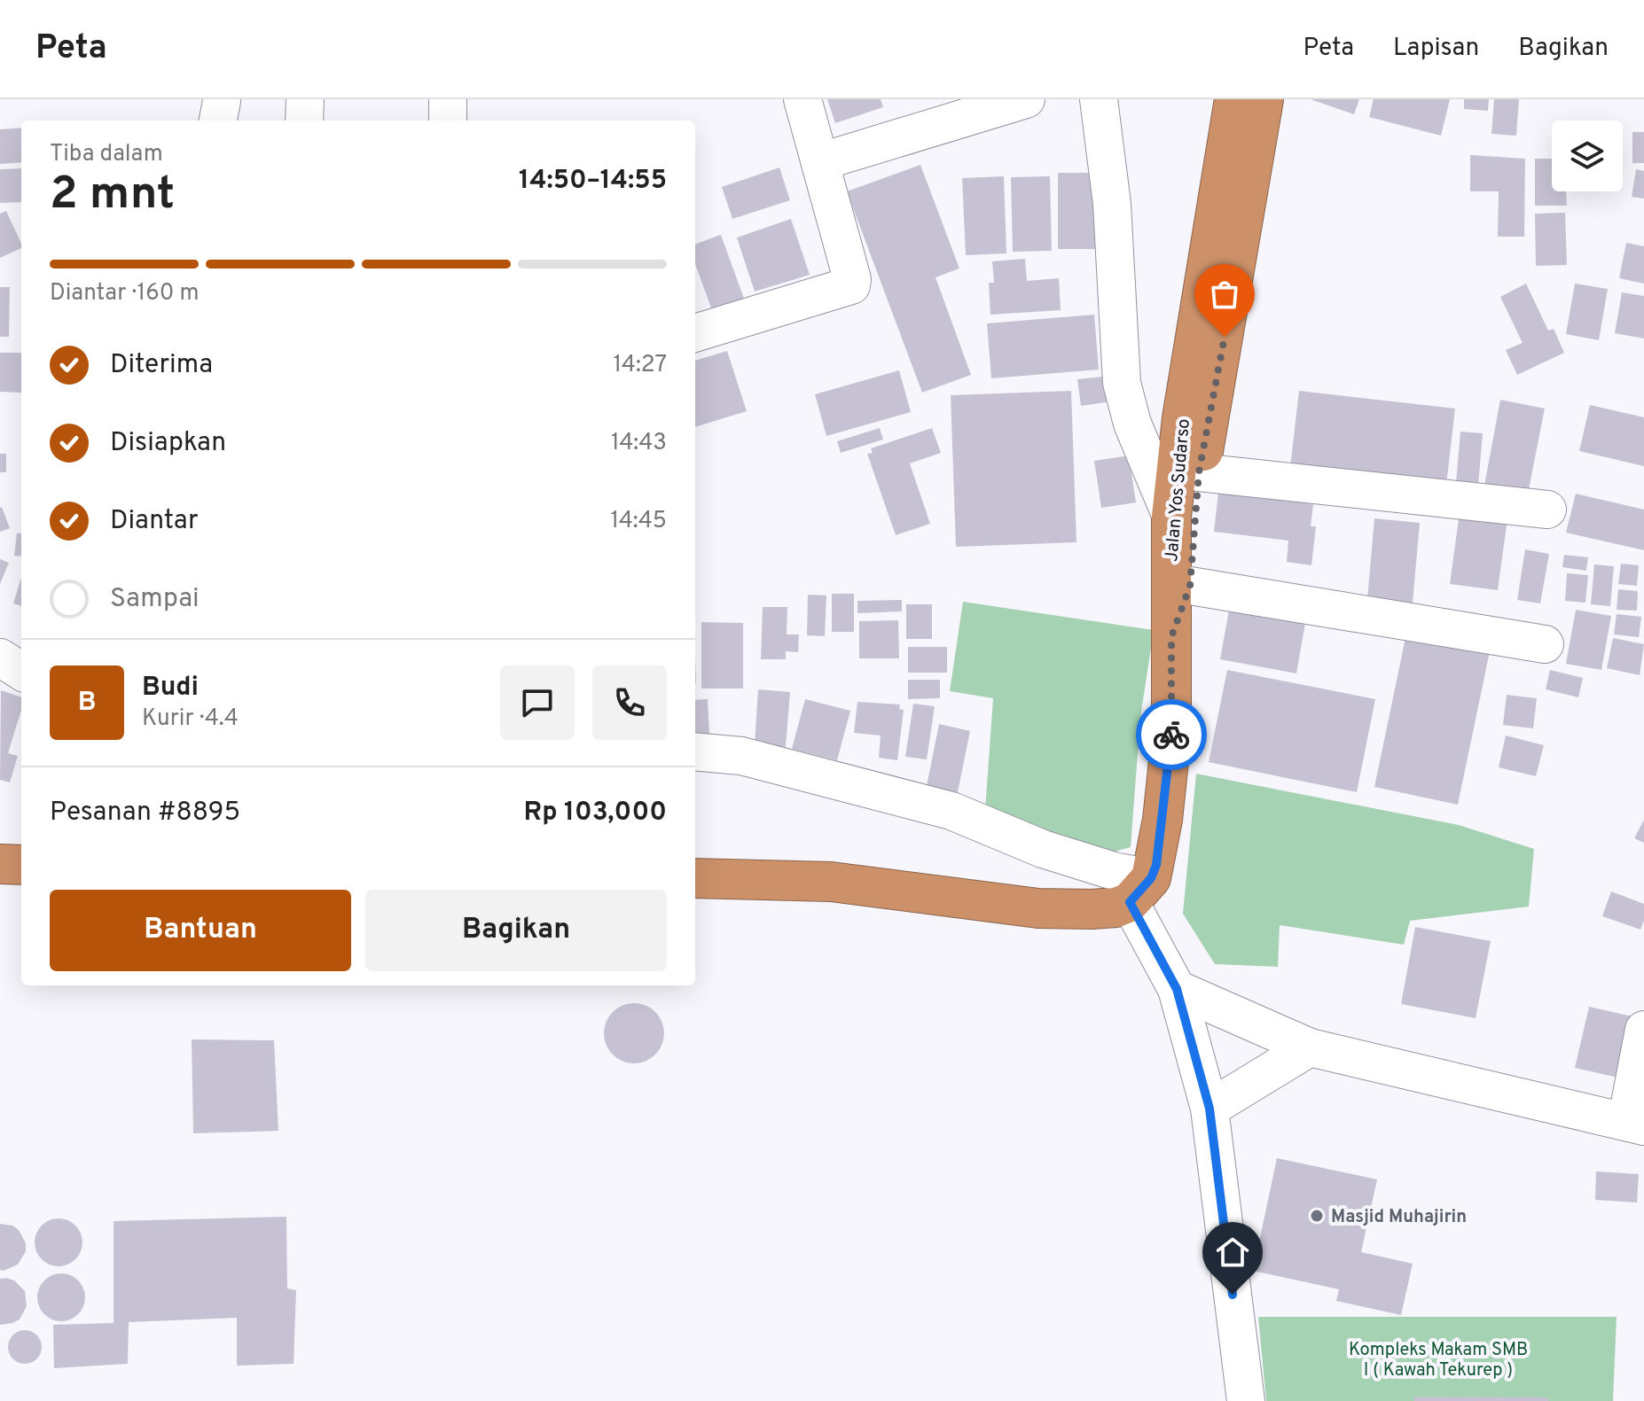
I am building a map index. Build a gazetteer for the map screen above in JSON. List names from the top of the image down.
{
  "streets": {
    "highway": ["Jalan Yos Sudarso"]
  },
  "parks": ["Kompleks Makam SMB I ( Kawah Tekurep )"],
  "places": ["Masjid Muhajirin"],
  "page": {
    "header": "Peta",
    "nav": ["Peta", "Lapisan", "Bagikan"],
    "heading": ["2 mnt", "Tiba dalam", "14:50–14:55"],
    "panel": [
      "Budi",
      "Kurir · 4.4",
      "Pesanan #8895",
      "Rp 103,000"
    ],
    "bar": "Diantar · 160 m",
    "list": [
      ["Diterima", "14:27"],
      ["Disiapkan", "14:43"],
      ["Diantar", "14:45"],
      "Sampai"
    ],
    "round": "B",
    "buttons": ["Bantuan", "Bagikan"]
  }
}
